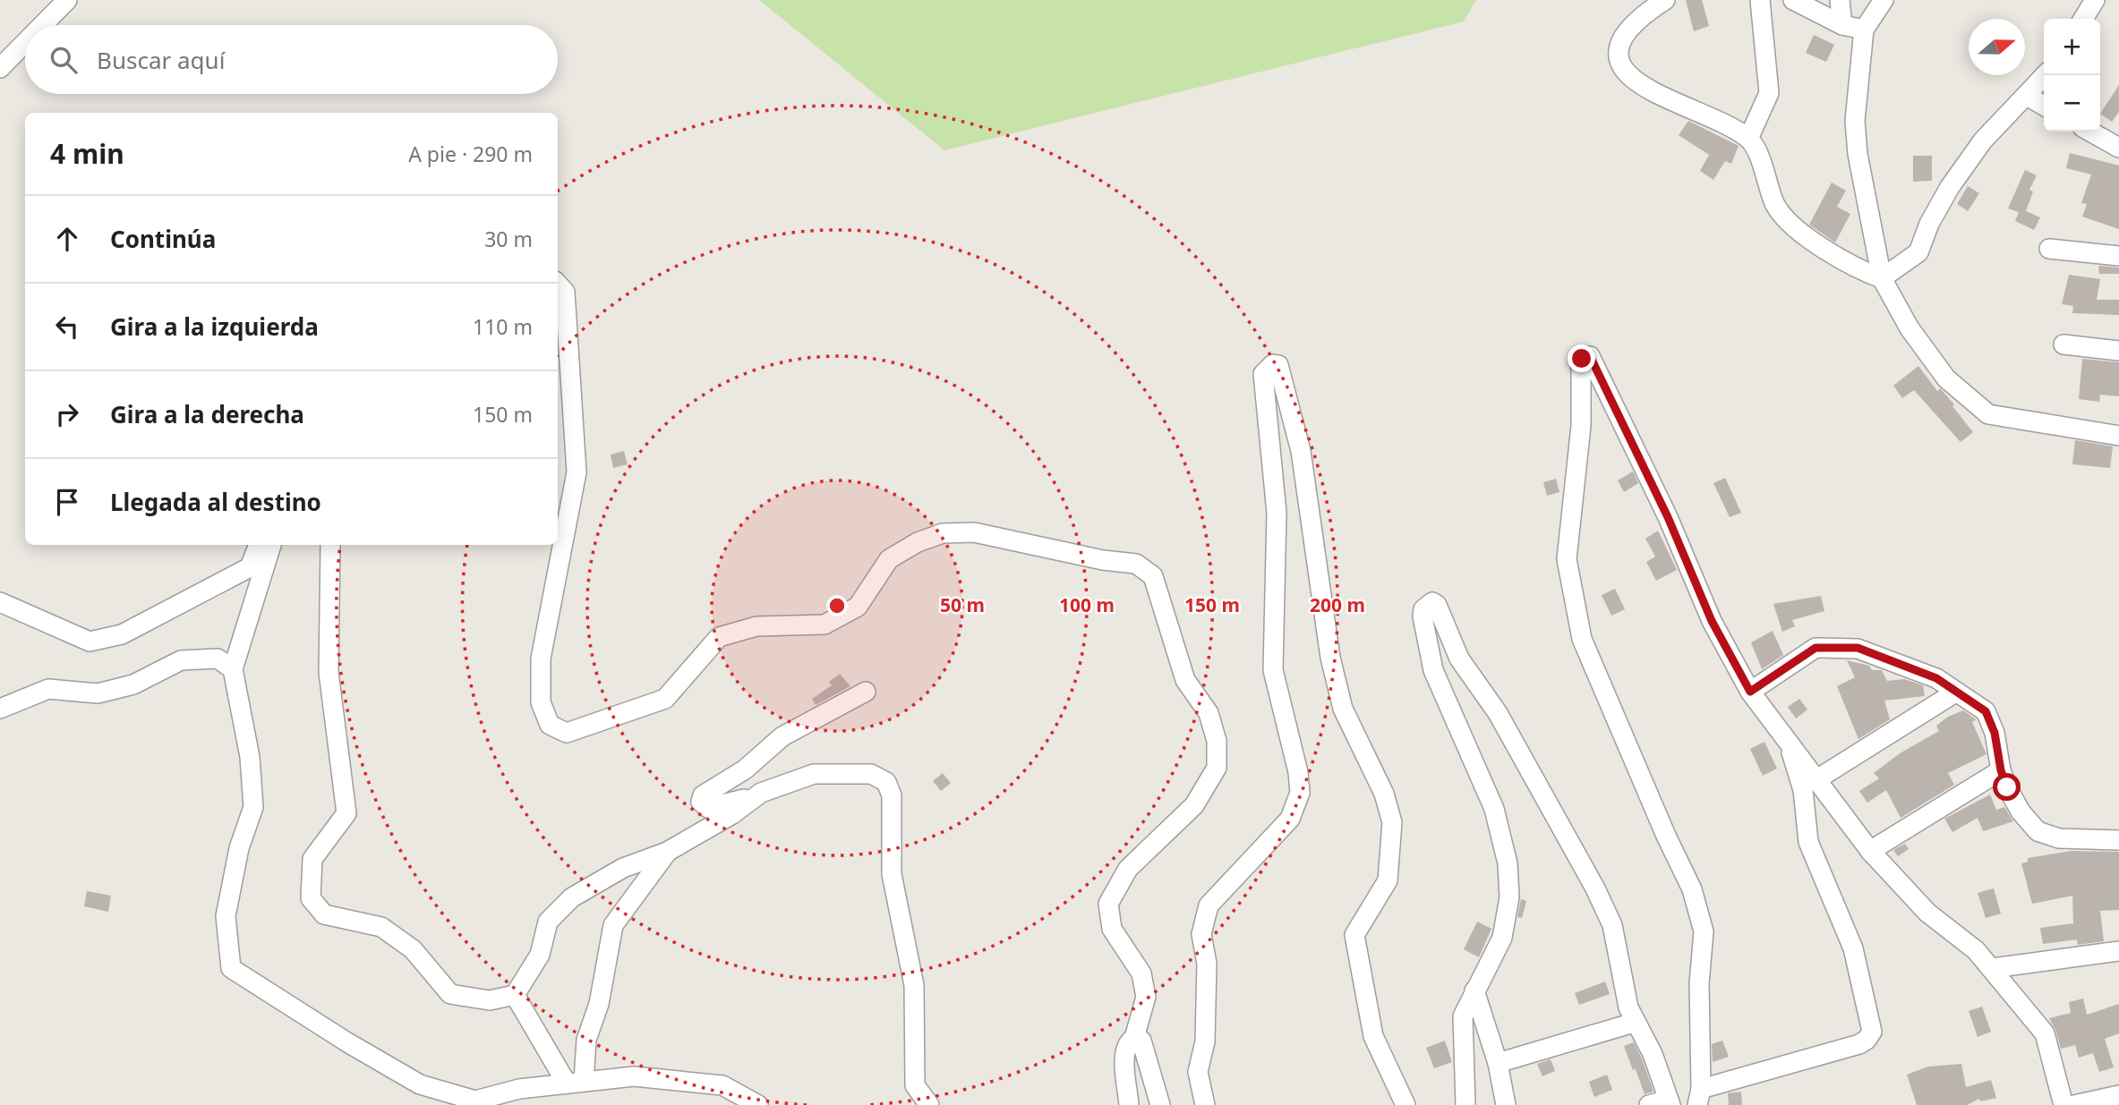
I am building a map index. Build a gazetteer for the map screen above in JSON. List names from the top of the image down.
{
  "north": "right",
  "page": {
    "map_buttons": ["+", "−"],
    "search": "Buscar aquí",
    "heading": ["4 min", "A pie · 290 m"],
    "list": [
      ["Continúa", "30 m"],
      ["Gira a la izquierda", "110 m"],
      ["Gira a la derecha", "150 m"],
      "Llegada al destino"
    ]
  },
  "rings": [
    "50 m",
    "100 m",
    "150 m",
    "200 m"
  ]
}
